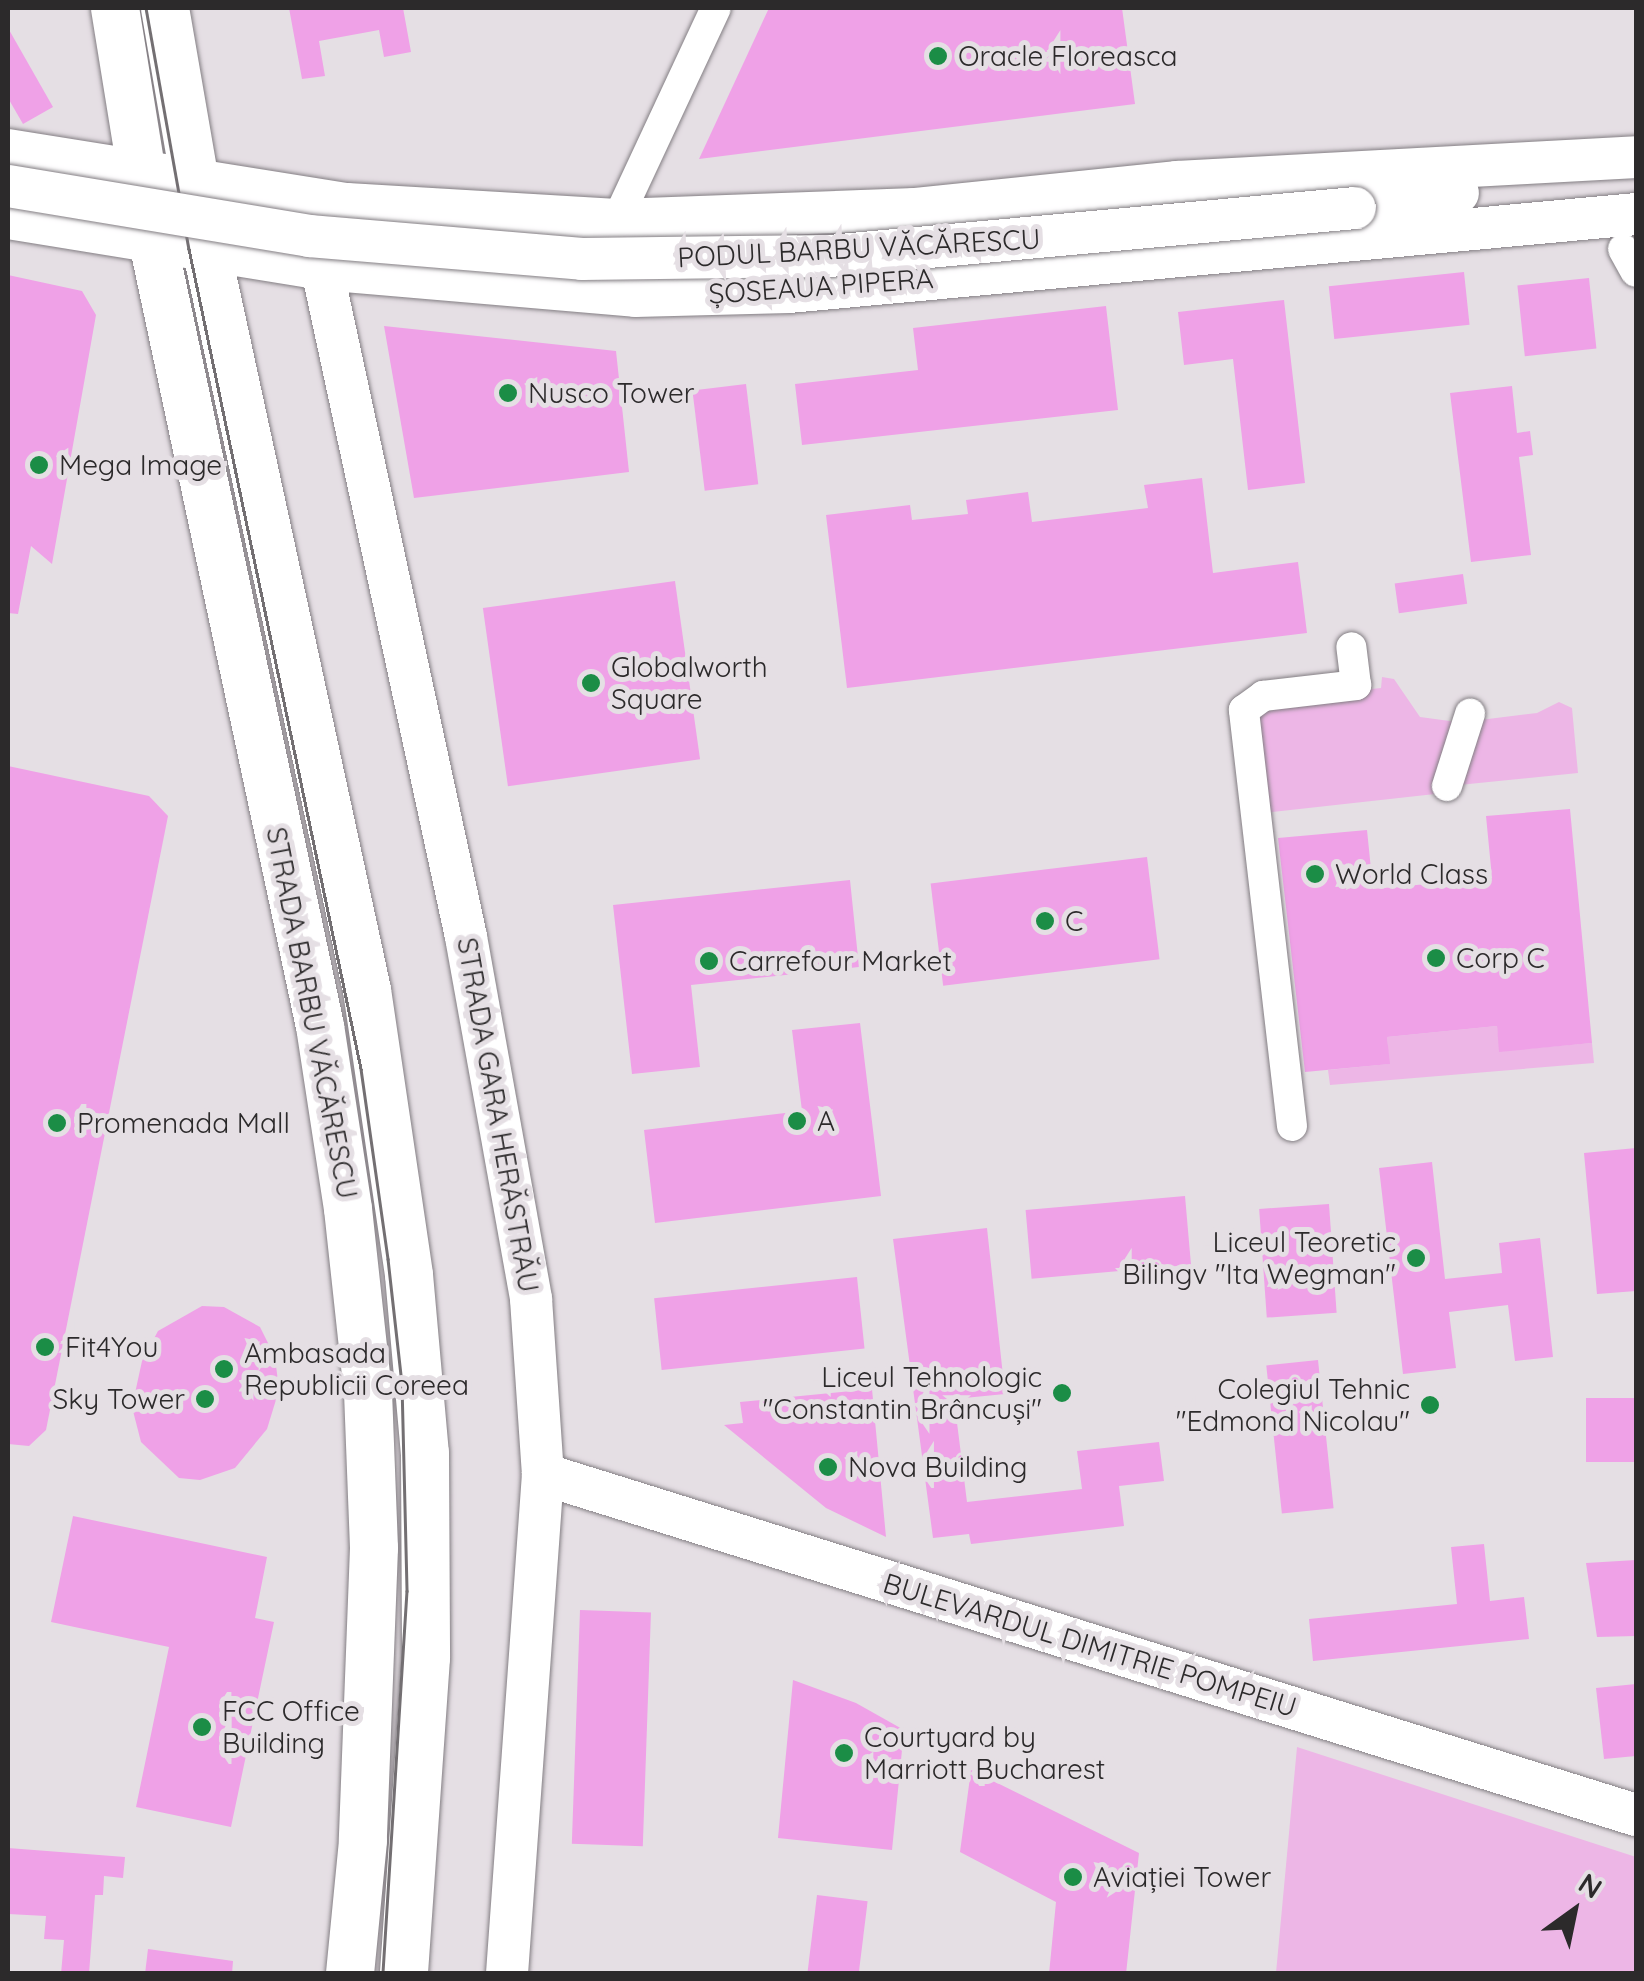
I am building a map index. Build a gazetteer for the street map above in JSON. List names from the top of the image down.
{
  "streets": {
    "main road": [
      "PODUL BARBU VĂCĂRESCU",
      "ȘOSEAUA PIPERA",
      "STRADA BARBU VĂCĂRESCU",
      "STRADA GARA HERĂSTRĂU",
      "BULEVARDUL DIMITRIE POMPEIU"
    ]
  },
  "crossings": [
    ["ȘOSEAUA PIPERA", "STRADA BARBU VĂCĂRESCU"],
    ["ȘOSEAUA PIPERA", "STRADA GARA HERĂSTRĂU"],
    ["STRADA GARA HERĂSTRĂU", "BULEVARDUL DIMITRIE POMPEIU"]
  ],
  "places": [
    "Oracle Floreasca",
    "Nusco Tower",
    "Mega Image",
    "Globalworth Square",
    "World Class",
    "C",
    "Corp C",
    "Carrefour Market",
    "A",
    "Promenada Mall",
    "Liceul Teoretic Bilingv \"Ita Wegman\"",
    "Fit4You",
    "Ambasada Republicii Coreea",
    "Liceul Tehnologic \"Constantin Brâncuși\"",
    "Sky Tower",
    "Colegiul Tehnic \"Edmond Nicolau\"",
    "Nova Building",
    "FCC Office Building",
    "Courtyard by Marriott Bucharest",
    "Aviației Tower"
  ],
  "north": "top right"
}
